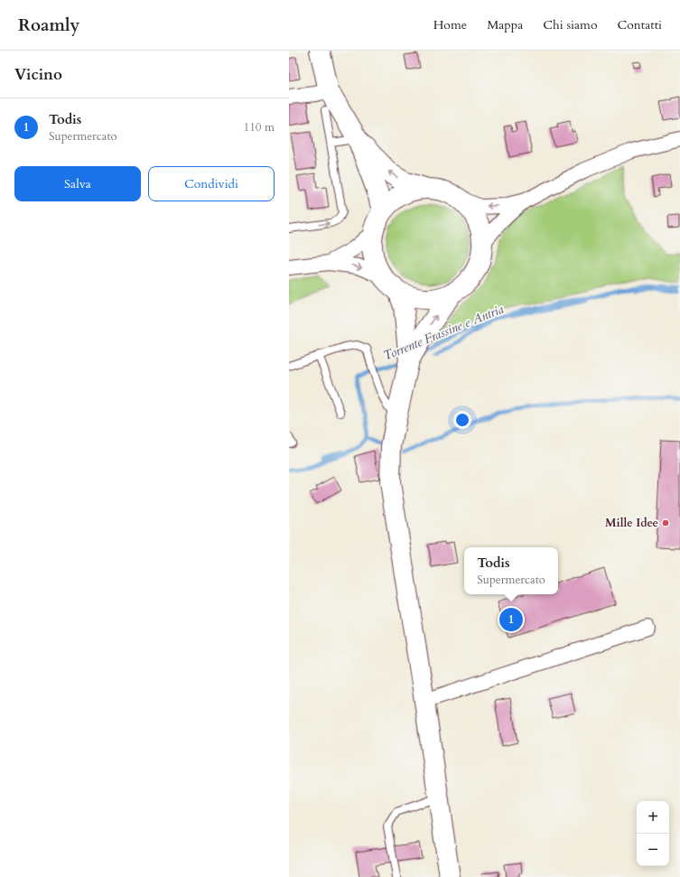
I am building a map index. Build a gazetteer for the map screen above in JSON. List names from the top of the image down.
{
  "water": ["Torrente Frassine e Antria"],
  "places": ["Mille Idee"],
  "page": {
    "header": "Roamly",
    "nav": [
      "Home",
      "Mappa",
      "Chi siamo",
      "Contatti"
    ],
    "heading": "Vicino",
    "list": [
      {
        "mark": "1",
        "name": "Todis",
        "note": "Supermercato",
        "value": "110 m"
      }
    ],
    "buttons": ["Salva", "Condividi"],
    "popup": ["Todis", "Supermercato"],
    "pins": "1",
    "map_buttons": ["+", "−"]
  }
}
